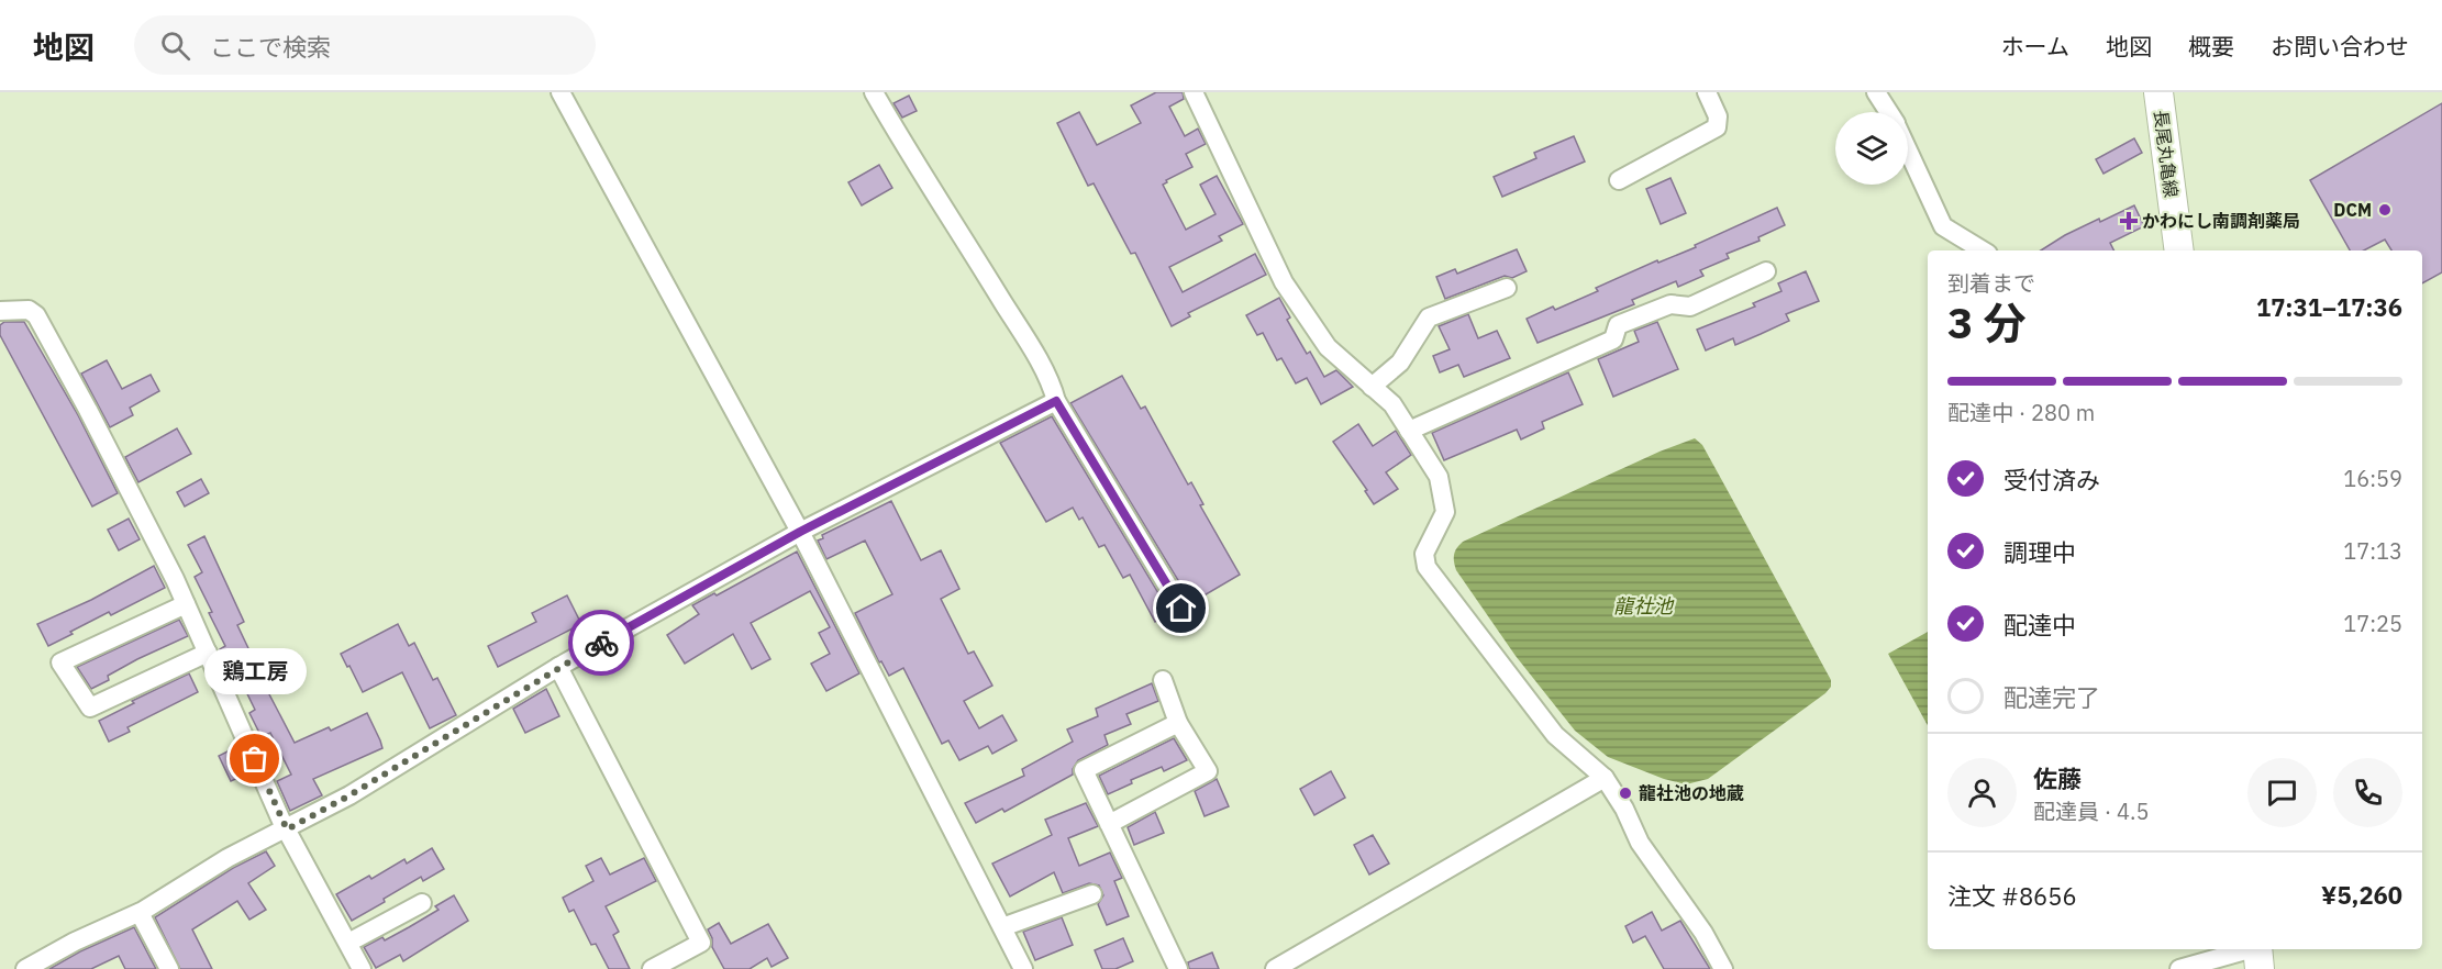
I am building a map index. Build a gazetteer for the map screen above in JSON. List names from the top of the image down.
{
  "streets": {
    "main road": ["長尾丸亀線"]
  },
  "water": ["龍社池"],
  "places": {
    "other": ["DCM", "鶏工房", "龍社池の地蔵"],
    "health": ["かわにし南調剤薬局"]
  },
  "page": {
    "header": "地図",
    "search": "ここで検索",
    "nav": [
      "ホーム",
      "地図",
      "概要",
      "お問い合わせ"
    ],
    "heading": ["3 分", "到着まで", "17:31–17:36"],
    "panel": [
      "佐藤",
      "配達員 · 4.5",
      "注文 #8656",
      "¥5,260"
    ],
    "bar": "配達中 · 280 m",
    "list": [
      ["受付済み", "16:59"],
      ["調理中", "17:13"],
      ["配達中", "17:25"],
      "配達完了"
    ],
    "bubble": "鶏工房"
  }
}
